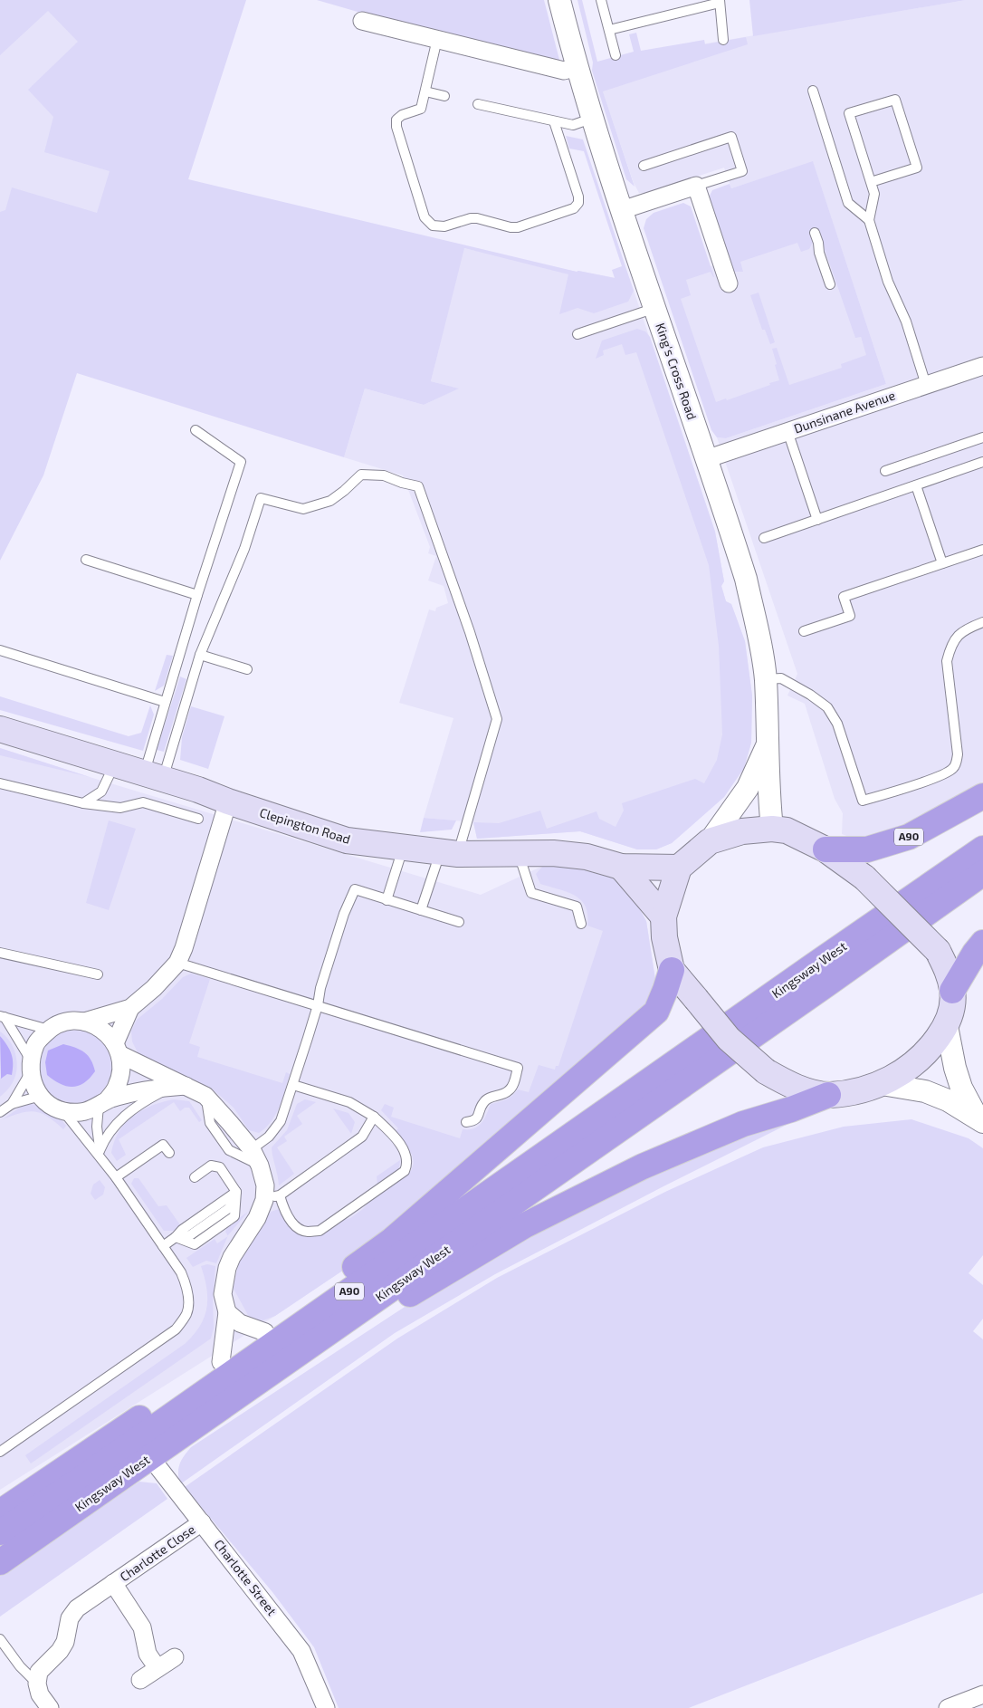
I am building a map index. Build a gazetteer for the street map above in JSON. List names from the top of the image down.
{
  "streets": {
    "highway": ["A90", "Kingsway West"],
    "main road": ["Clepington Road"],
    "street": [
      "King's Cross Road",
      "Dunsinane Avenue",
      "Charlotte Close",
      "Charlotte Street"
    ]
  },
  "crossings": [
    ["King's Cross Road", "Dunsinane Avenue"],
    ["A90", "Kingsway West"],
    ["A90", "Charlotte Street"],
    ["Kingsway West", "Charlotte Street"],
    ["Charlotte Close", "Charlotte Street"]
  ]
}
